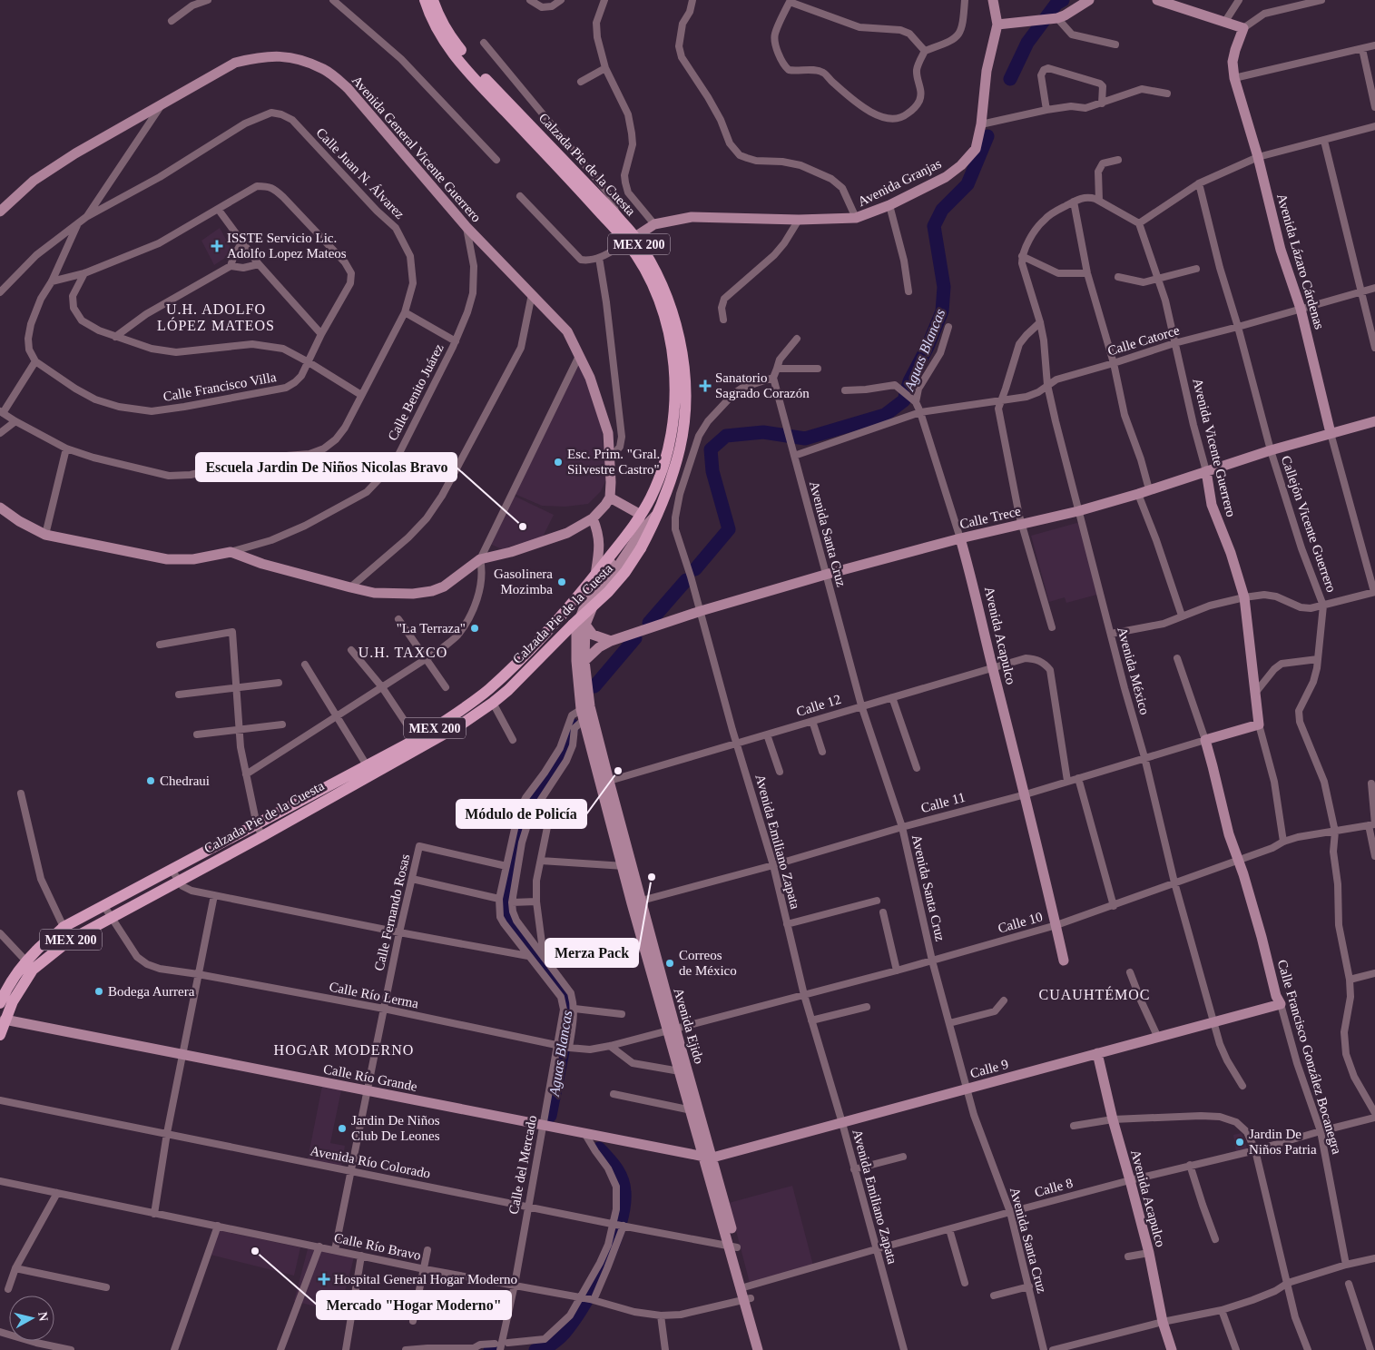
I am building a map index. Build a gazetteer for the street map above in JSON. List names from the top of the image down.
{
  "streets": {
    "main road": ["Calzada Pie de la Cuesta", "MEX 200"],
    "street": [
      "Avenida General Vicente Guerrero",
      "Calle Juan N. Álvarez",
      "Avenida Granjas",
      "Avenida Lázaro Cárdenas",
      "Calle Catorce",
      "Calle Francisco Villa",
      "Calle Benito Juárez",
      "Avenida Vicente Guerrero",
      "Calle Trece",
      "Callejón Vicente Guerrero",
      "Avenida Santa Cruz",
      "Avenida Acapulco",
      "Avenida México",
      "Calle 12",
      "Calle 11",
      "Avenida Emiliano Zapata",
      "Calle Fernando Rosas",
      "Calle 10",
      "Calle Río Lerma",
      "Avenida Ejido",
      "Calle Francisco González Bocanegra",
      "Calle 9",
      "Calle Río Grande",
      "Avenida Río Colorado",
      "Calle del Mercado",
      "Calle 8",
      "Calle Río Bravo"
    ]
  },
  "crossings": [
    ["Avenida General Vicente Guerrero", "Calle Benito Juárez"],
    ["Calzada Pie de la Cuesta", "Avenida Granjas"],
    ["Calzada Pie de la Cuesta", "Calle Río Lerma"],
    ["Calzada Pie de la Cuesta", "Avenida Ejido"],
    ["Calzada Pie de la Cuesta", "Calle Río Grande"],
    ["Avenida Lázaro Cárdenas", "Calle Catorce"],
    ["Avenida Lázaro Cárdenas", "Calle Trece"],
    ["Calle Catorce", "Avenida Vicente Guerrero"],
    ["Calle Catorce", "Callejón Vicente Guerrero"],
    ["Calle Catorce", "Avenida Santa Cruz"],
    ["Calle Catorce", "Avenida Acapulco"],
    ["Calle Catorce", "Avenida México"],
    ["Avenida Vicente Guerrero", "Calle Trece"],
    ["Avenida Vicente Guerrero", "Calle 11"],
    ["Avenida Vicente Guerrero", "Calle 10"],
    ["Calle Trece", "Callejón Vicente Guerrero"],
    ["Calle Trece", "Avenida Santa Cruz"],
    ["Calle Trece", "Avenida Acapulco"],
    ["Calle Trece", "Avenida México"],
    ["Calle Trece", "Avenida Emiliano Zapata"],
    ["Calle Trece", "Avenida Ejido"],
    ["Callejón Vicente Guerrero", "Calle 10"],
    ["Avenida Santa Cruz", "Calle 12"],
    ["Avenida Santa Cruz", "Calle 11"],
    ["Avenida Santa Cruz", "Avenida Emiliano Zapata"],
    ["Avenida Santa Cruz", "Calle 10"],
    ["Avenida Santa Cruz", "Calle 9"],
    ["Avenida Santa Cruz", "Calle 8"],
    ["Avenida Acapulco", "Calle 12"],
    ["Avenida Acapulco", "Calle 11"],
    ["Avenida Acapulco", "Calle 10"],
    ["Avenida Acapulco", "Calle 9"],
    ["Avenida Acapulco", "Calle 8"],
    ["Avenida México", "Calle 11"],
    ["Avenida México", "Calle 10"],
    ["Avenida México", "Calle 9"],
    ["Calle 12", "Calle 11"],
    ["Calle 12", "Avenida Emiliano Zapata"],
    ["Calle 12", "Avenida Ejido"],
    ["Calle 11", "Avenida Emiliano Zapata"],
    ["Calle 11", "Avenida Ejido"],
    ["Calle 11", "Calle Francisco González Bocanegra"],
    ["Avenida Emiliano Zapata", "Calle 10"],
    ["Avenida Emiliano Zapata", "Calle 9"],
    ["Avenida Emiliano Zapata", "Calle 8"],
    ["Calle Fernando Rosas", "Calle Río Lerma"],
    ["Calle Fernando Rosas", "Calle Río Grande"],
    ["Calle Fernando Rosas", "Avenida Río Colorado"],
    ["Calle Fernando Rosas", "Calle del Mercado"],
    ["Calle Fernando Rosas", "Calle Río Bravo"],
    ["Calle 10", "Calle Río Lerma"],
    ["Calle 10", "Avenida Ejido"],
    ["Calle 10", "Calle Francisco González Bocanegra"],
    ["Calle Río Lerma", "Avenida Ejido"],
    ["Calle Río Lerma", "Calle del Mercado"],
    ["Avenida Ejido", "Calle 9"],
    ["Avenida Ejido", "Calle Río Grande"],
    ["Avenida Ejido", "Avenida Río Colorado"],
    ["Avenida Ejido", "Calle del Mercado"],
    ["Avenida Ejido", "Calle 8"],
    ["Avenida Ejido", "Calle Río Bravo"],
    ["Calle Francisco González Bocanegra", "Calle 9"],
    ["Calle Francisco González Bocanegra", "Calle 8"],
    ["Calle 9", "Calle Río Grande"],
    ["Calle Río Grande", "Calle del Mercado"],
    ["Avenida Río Colorado", "Calle del Mercado"],
    ["Calle del Mercado", "Calle Río Bravo"]
  ],
  "districts": [
    "U.H. ADOLFO LÓPEZ MATEOS",
    "U.H. TAXCO",
    "CUAUHTÉMOC",
    "HOGAR MODERNO"
  ],
  "water": ["Aguas Blancas"],
  "places": {
    "health": ["ISSTE Servicio Lic. Adolfo Lopez Mateos", "Sanatorio Sagrado Corazón", "Hospital General Hogar Moderno"],
    "other": [
      "Esc. Prim. \"Gral. Silvestre Castro\"",
      "Escuela Jardin De Niños Nicolas Bravo",
      "Gasolinera Mozimba",
      "\"La Terraza\"",
      "Módulo de Policía",
      "Chedraui",
      "Merza Pack",
      "Correos de México",
      "Bodega Aurrera",
      "Jardin De Niños Club De Leones",
      "Jardin De Niños Patria",
      "Mercado \"Hogar Moderno\""
    ]
  },
  "north": "right"
}
